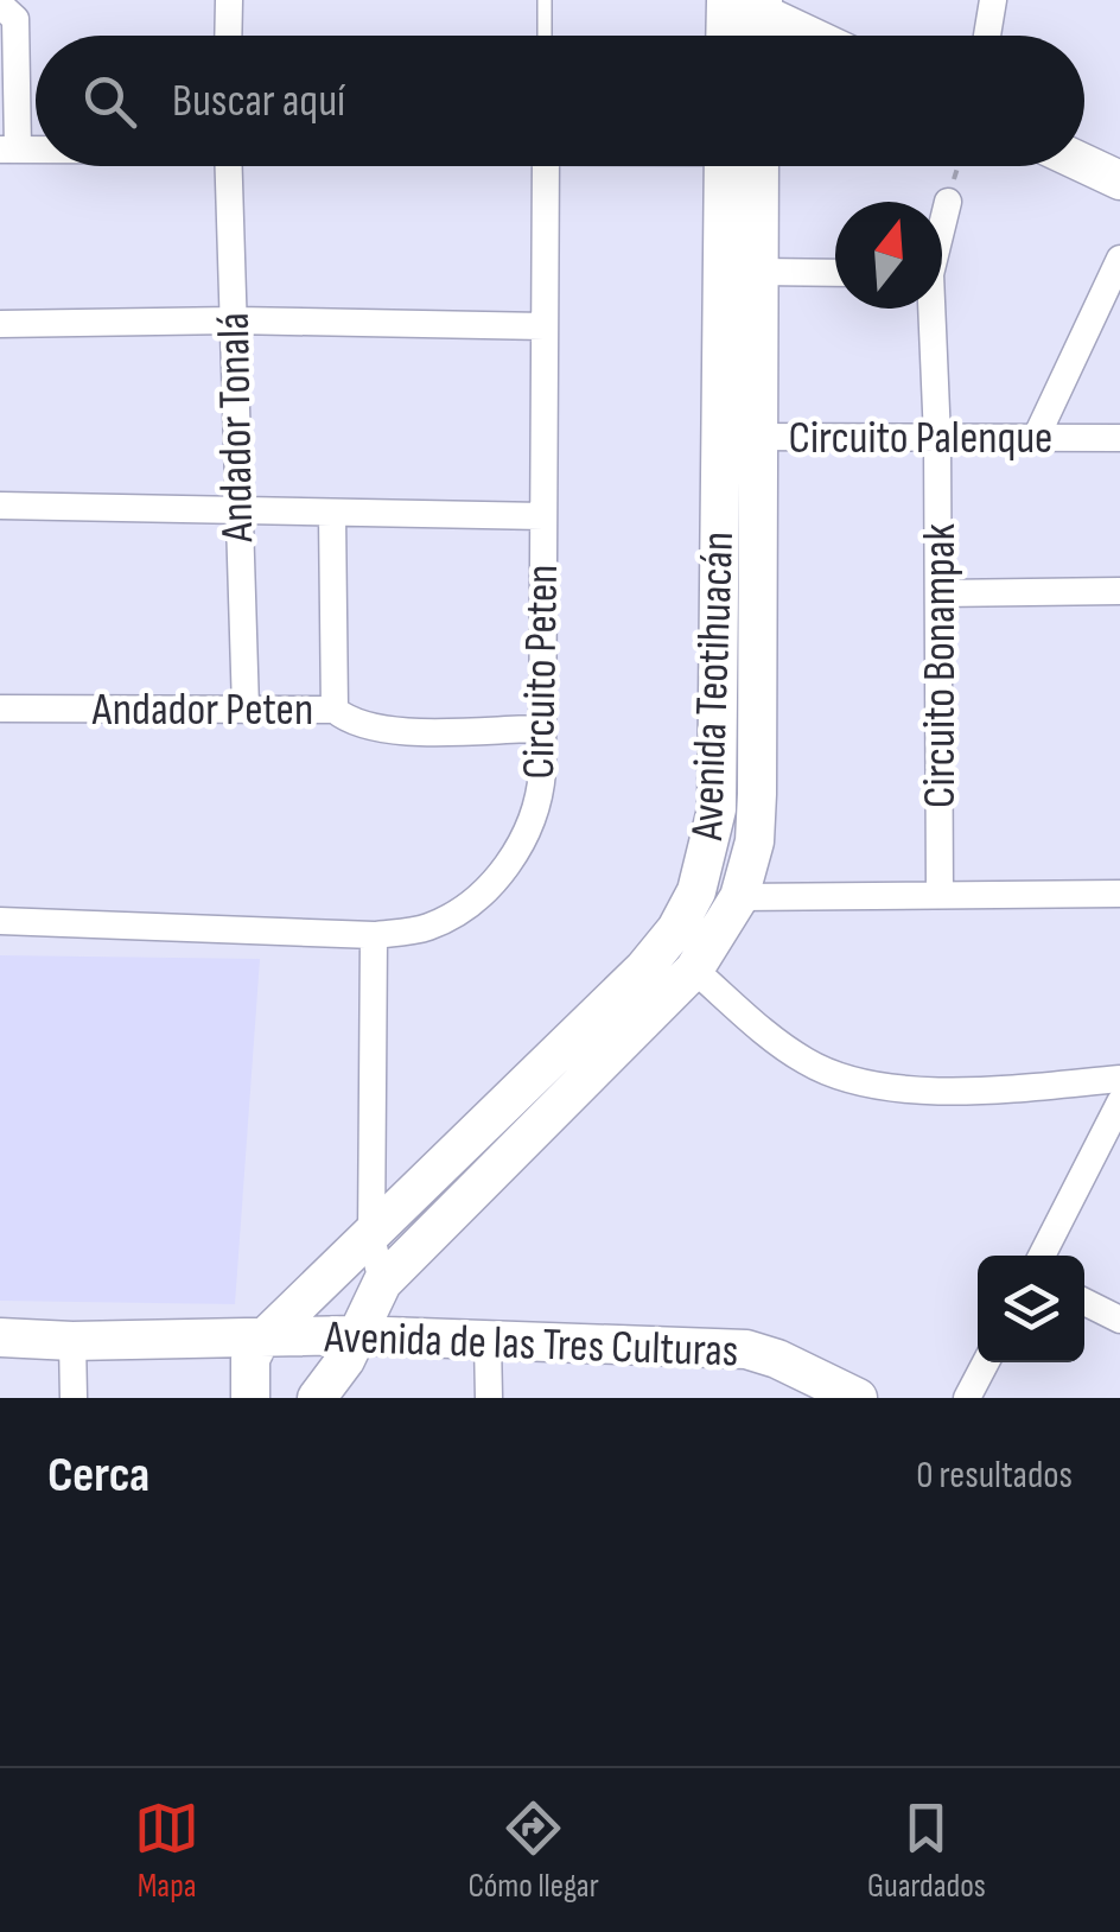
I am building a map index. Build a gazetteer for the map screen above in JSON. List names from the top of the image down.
{
  "streets": {
    "street": [
      "Andador Tonalá",
      "Circuito Palenque",
      "Circuito Bonampak",
      "Circuito Peten",
      "Avenida Teotihuacán",
      "Andador Peten",
      "Avenida de las Tres Culturas"
    ]
  },
  "crossings": [
    ["Andador Tonalá", "Andador Peten"],
    ["Circuito Palenque", "Circuito Bonampak"],
    ["Circuito Palenque", "Avenida Teotihuacán"],
    ["Circuito Peten", "Andador Peten"],
    ["Avenida Teotihuacán", "Avenida de las Tres Culturas"]
  ],
  "north": "top",
  "page": {
    "search": "Buscar aquí",
    "heading": ["Cerca", "0 resultados"],
    "nav": ["Mapa", "Cómo llegar", "Guardados"]
  }
}
